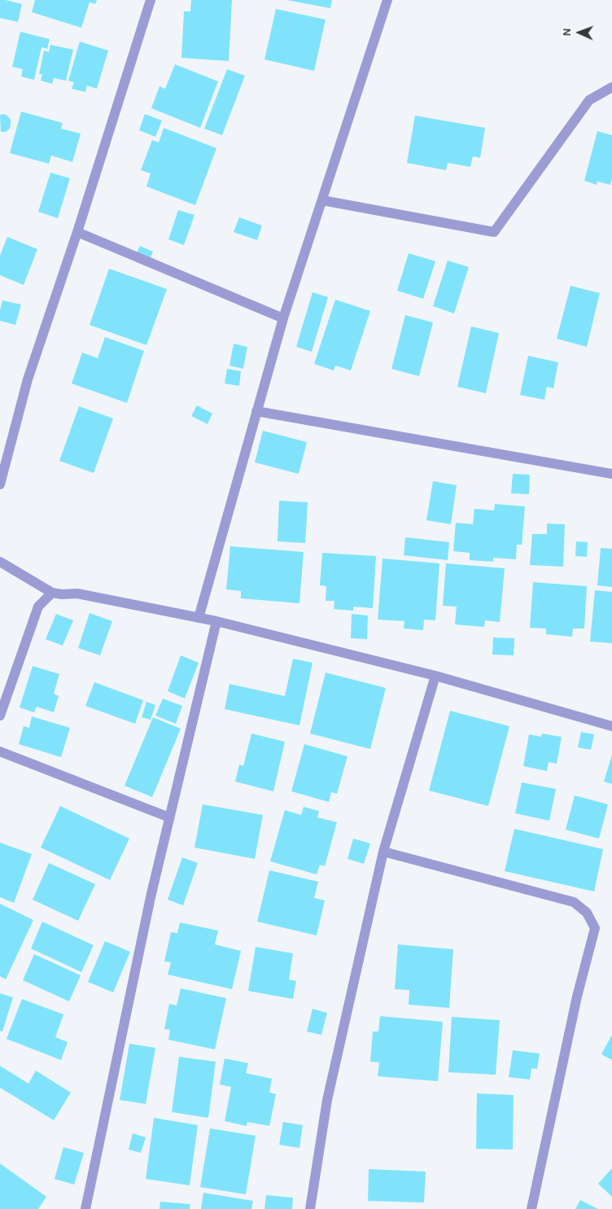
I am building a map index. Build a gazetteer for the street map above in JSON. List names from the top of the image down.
{
  "north": "left"
}
